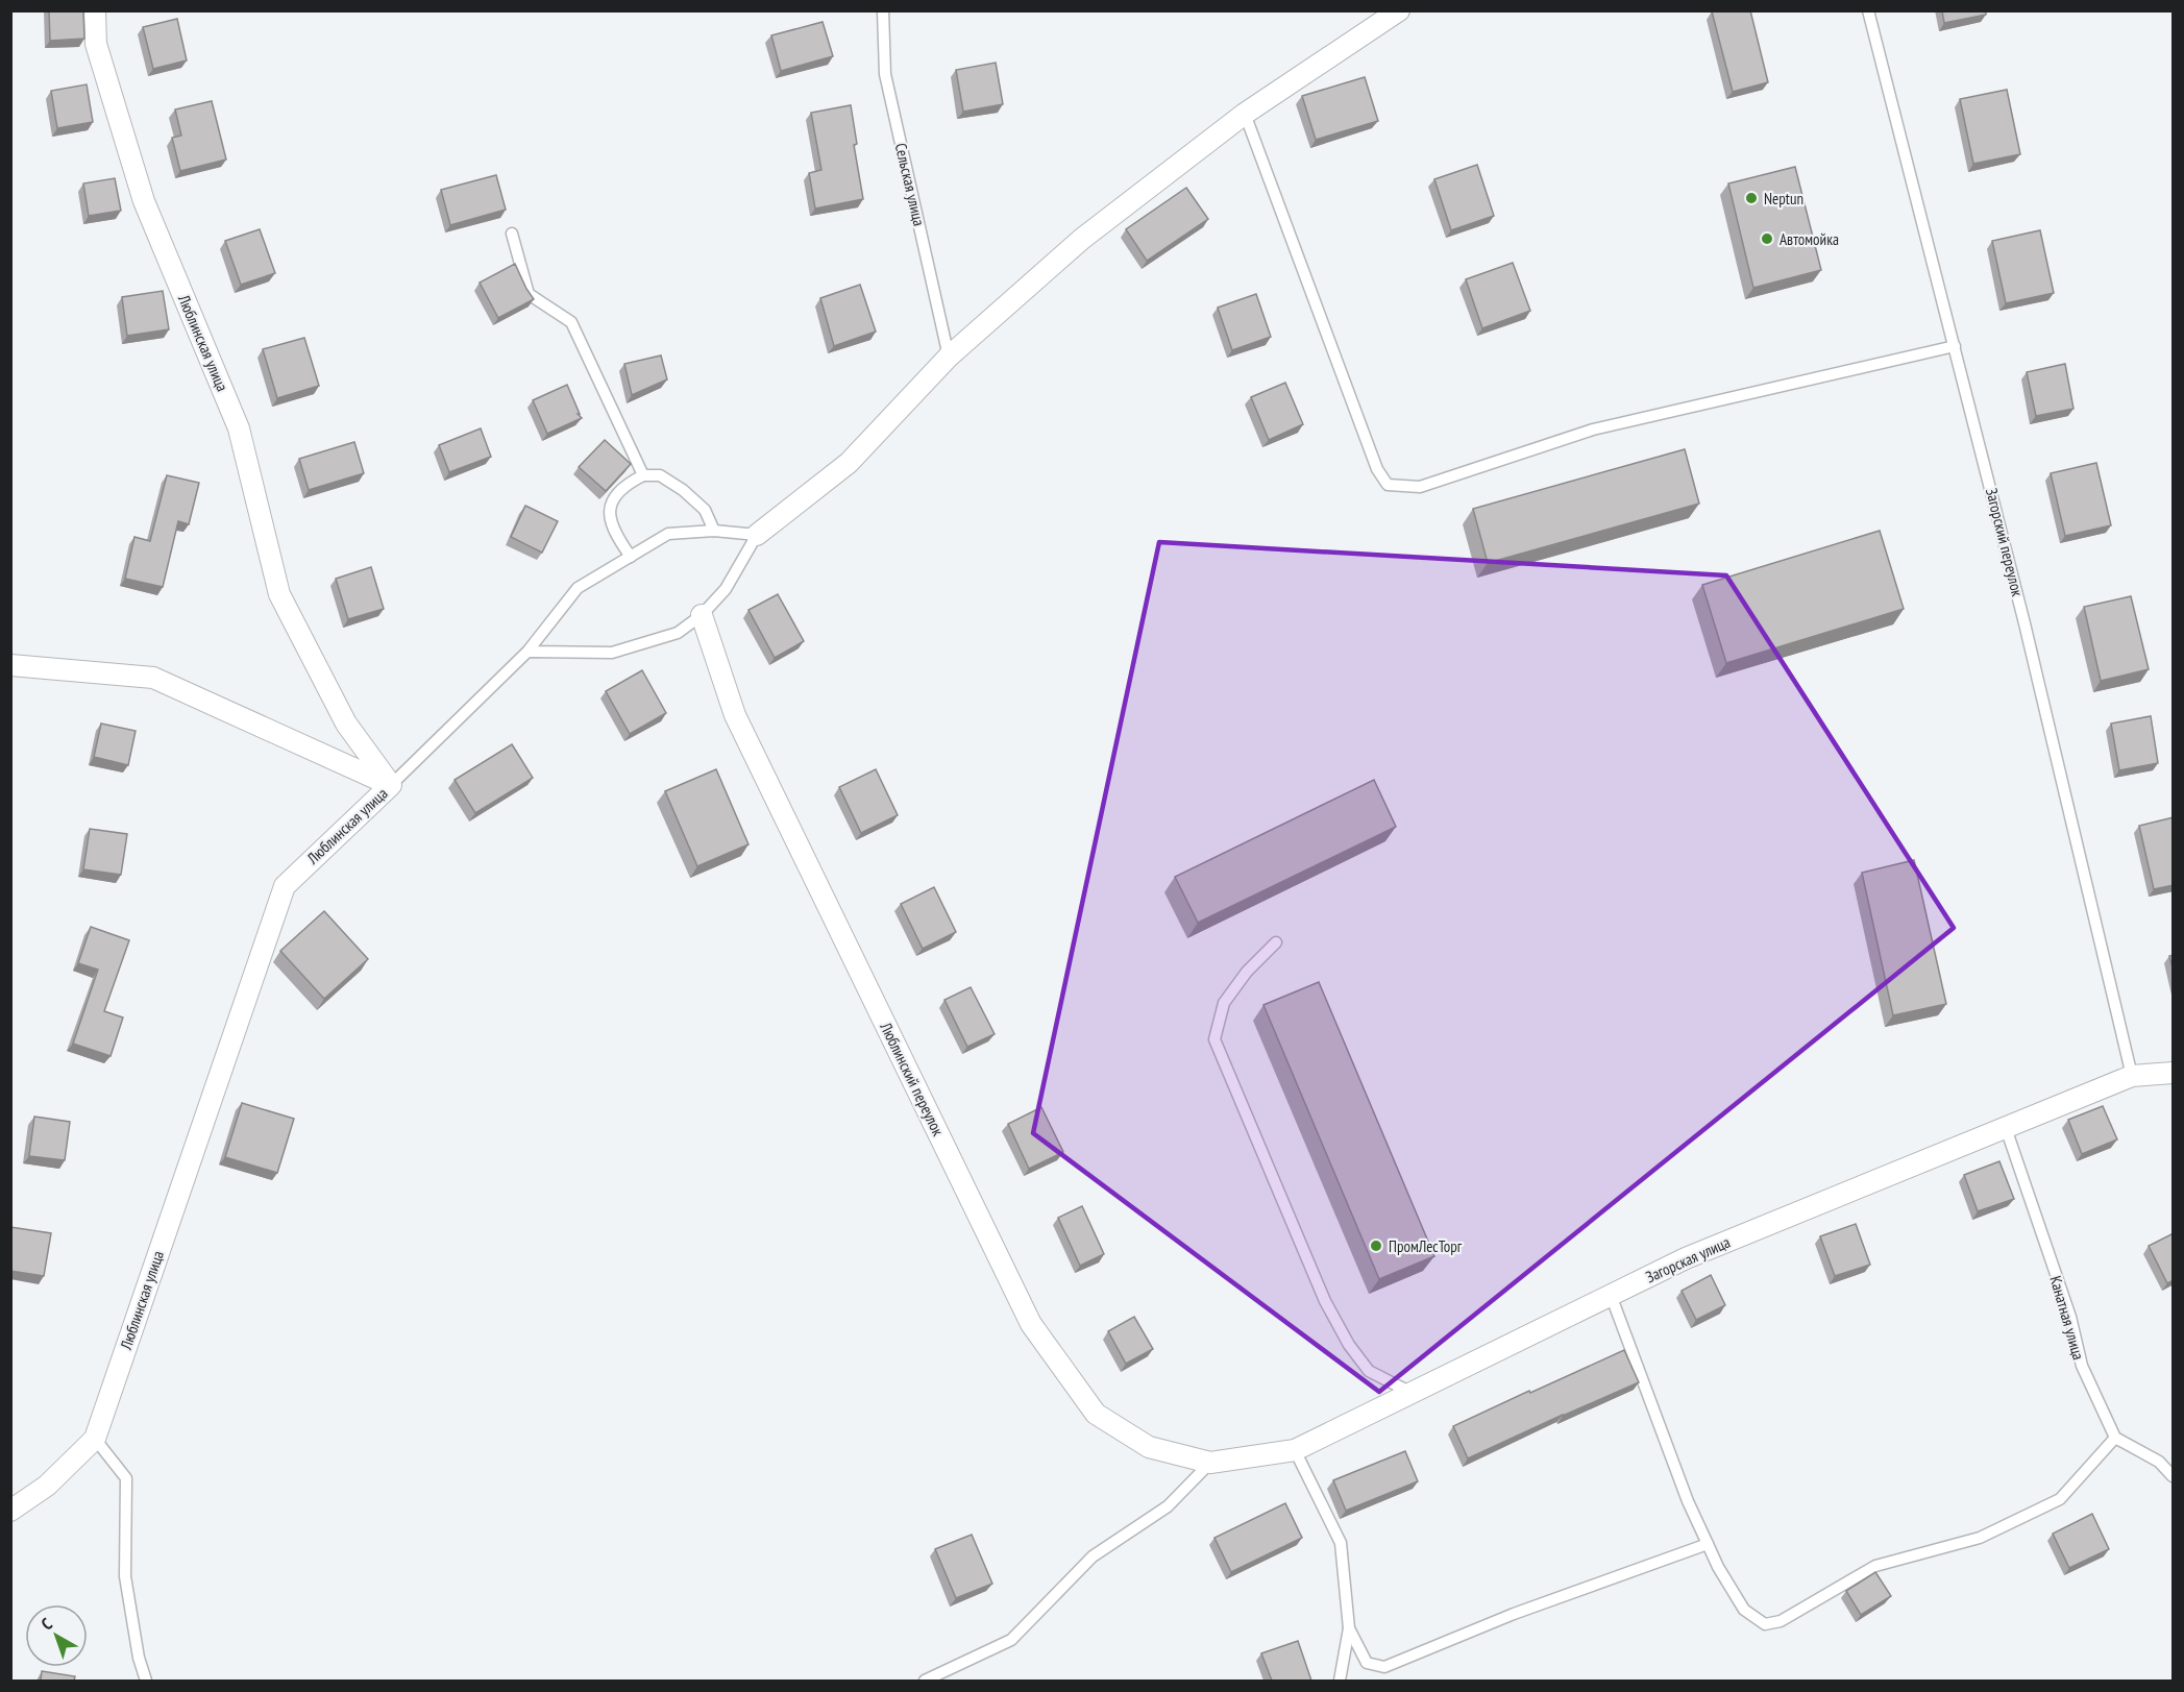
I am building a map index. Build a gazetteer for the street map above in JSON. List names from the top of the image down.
{
  "streets": {
    "street": ["Люблинская улица", "Люблинский переулок", "Загорская улица"],
    "lane": ["Сельская улица", "Загорский переулок", "Канатная улица"]
  },
  "crossings": [
    ["Загорский переулок", "Загорская улица"],
    ["Люблинский переулок", "Загорская улица"],
    ["Загорская улица", "Канатная улица"]
  ],
  "places": ["Neptun", "Автомойка", "ПромЛесТорг"],
  "north": "top left"
}
